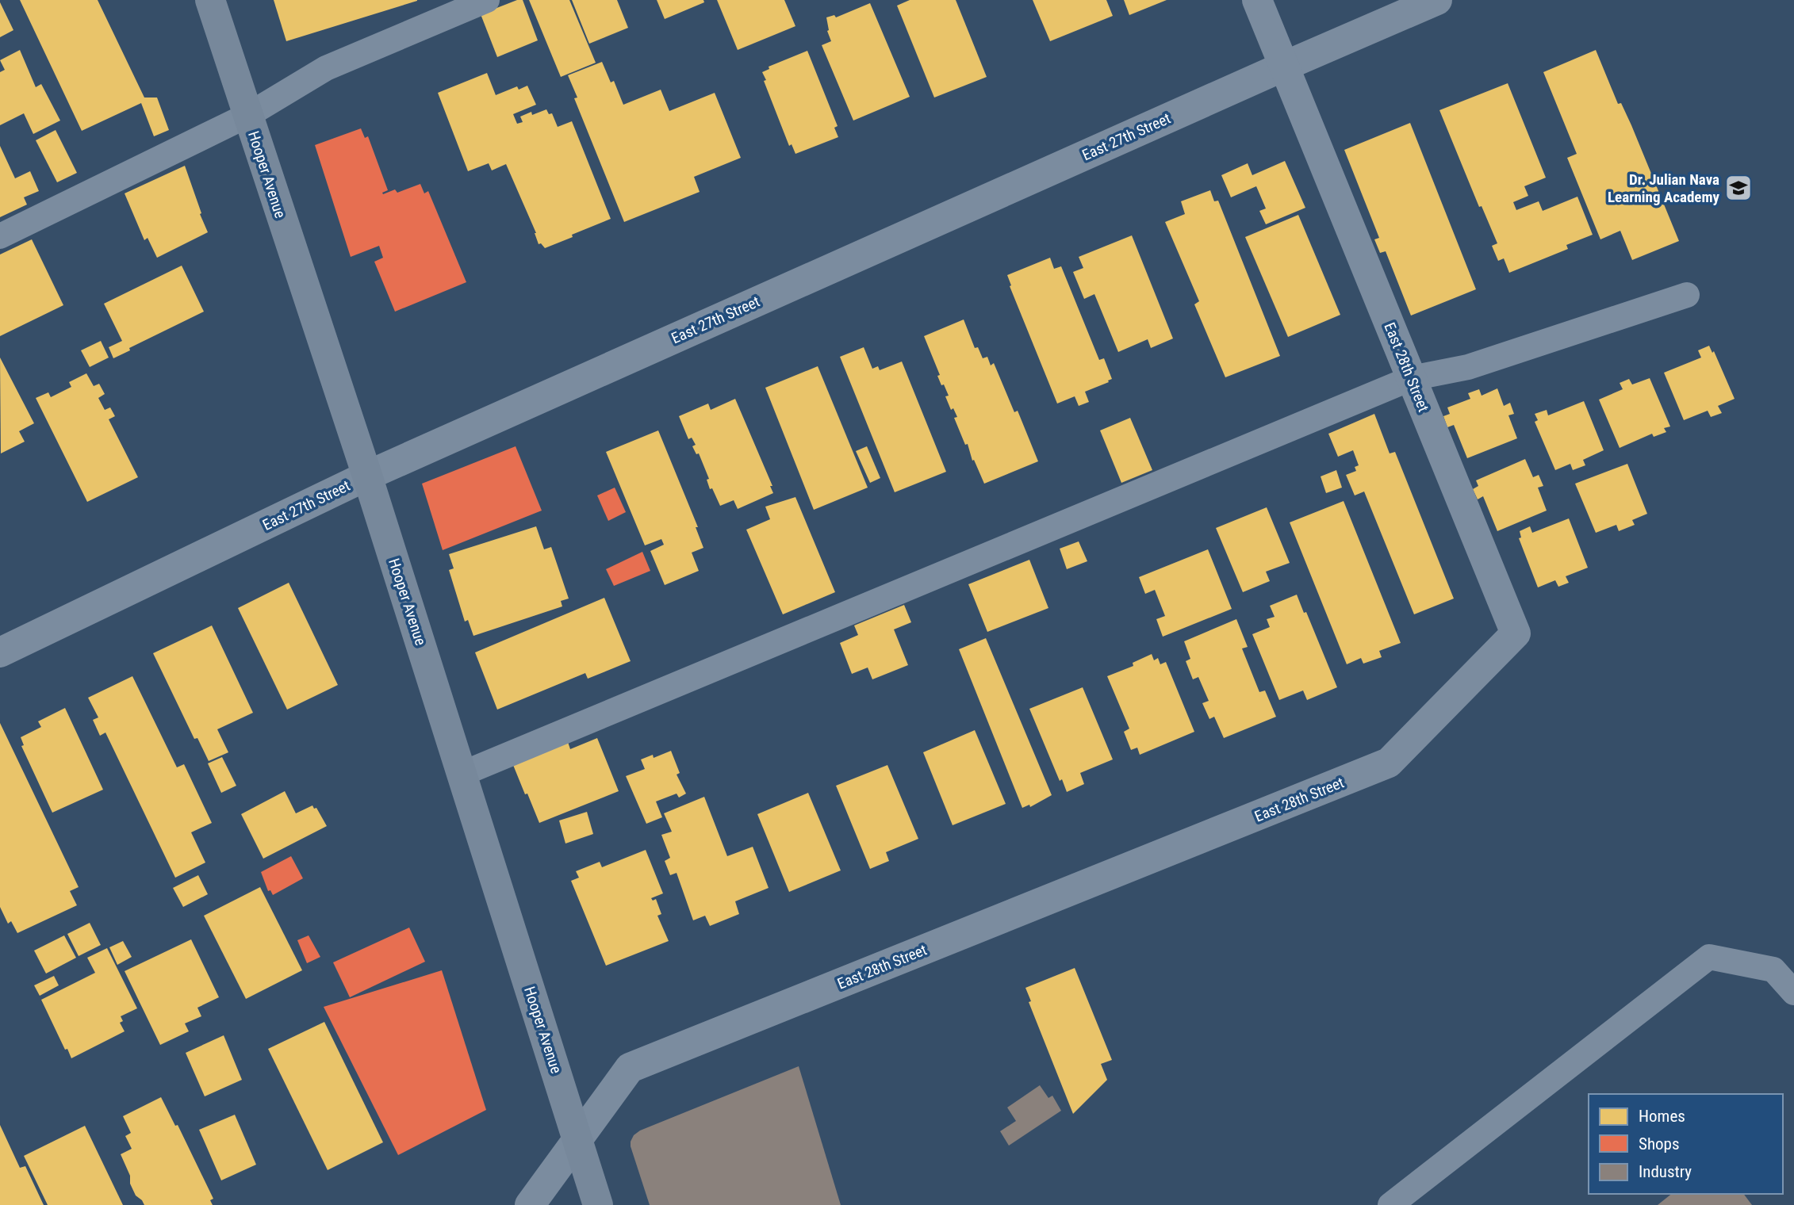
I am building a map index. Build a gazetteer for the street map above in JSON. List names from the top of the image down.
{
  "streets": {
    "street": ["East 27th Street", "Hooper Avenue", "East 28th Street"]
  },
  "crossings": [
    ["East 27th Street", "Hooper Avenue"],
    ["East 27th Street", "East 28th Street"],
    ["Hooper Avenue", "East 28th Street"]
  ],
  "places": {
    "school or university": ["Dr. Julian Nava Learning Academy"]
  },
  "legend": ["Homes", "Shops", "Industry"]
}
